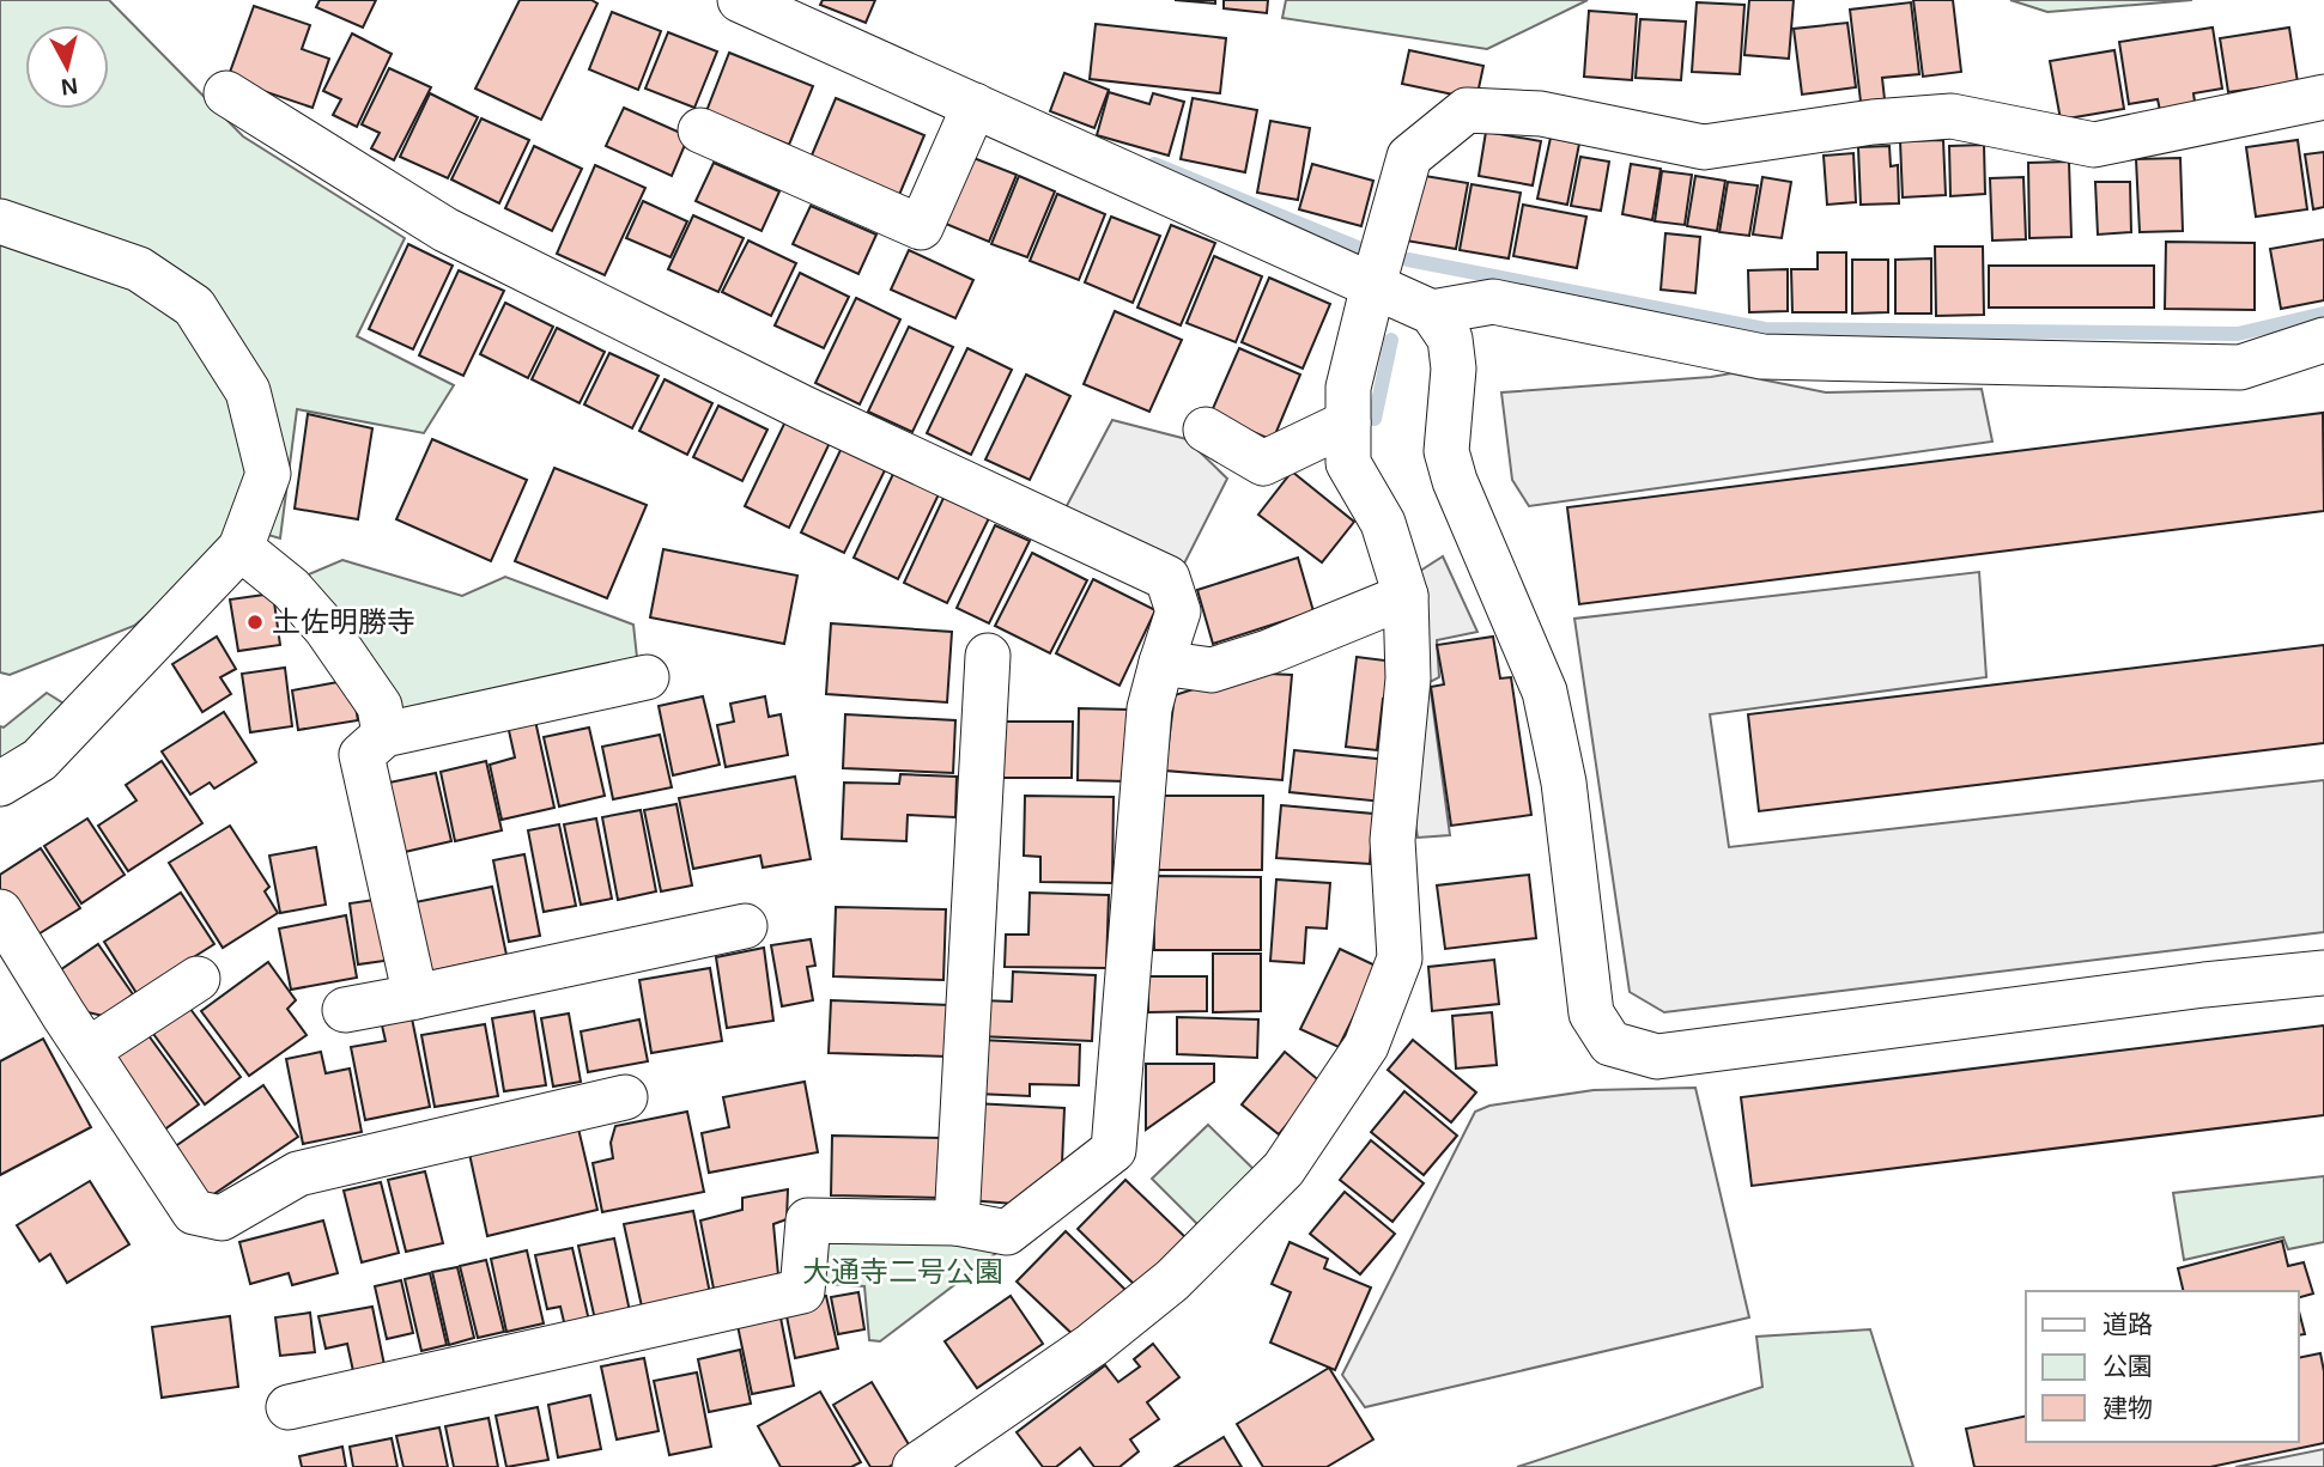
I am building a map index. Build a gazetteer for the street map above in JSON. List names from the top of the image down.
{
  "parks": ["大通寺二号公園"],
  "places": ["土佐明勝寺"],
  "legend": ["道路", "公園", "建物"],
  "north": "bottom"
}
